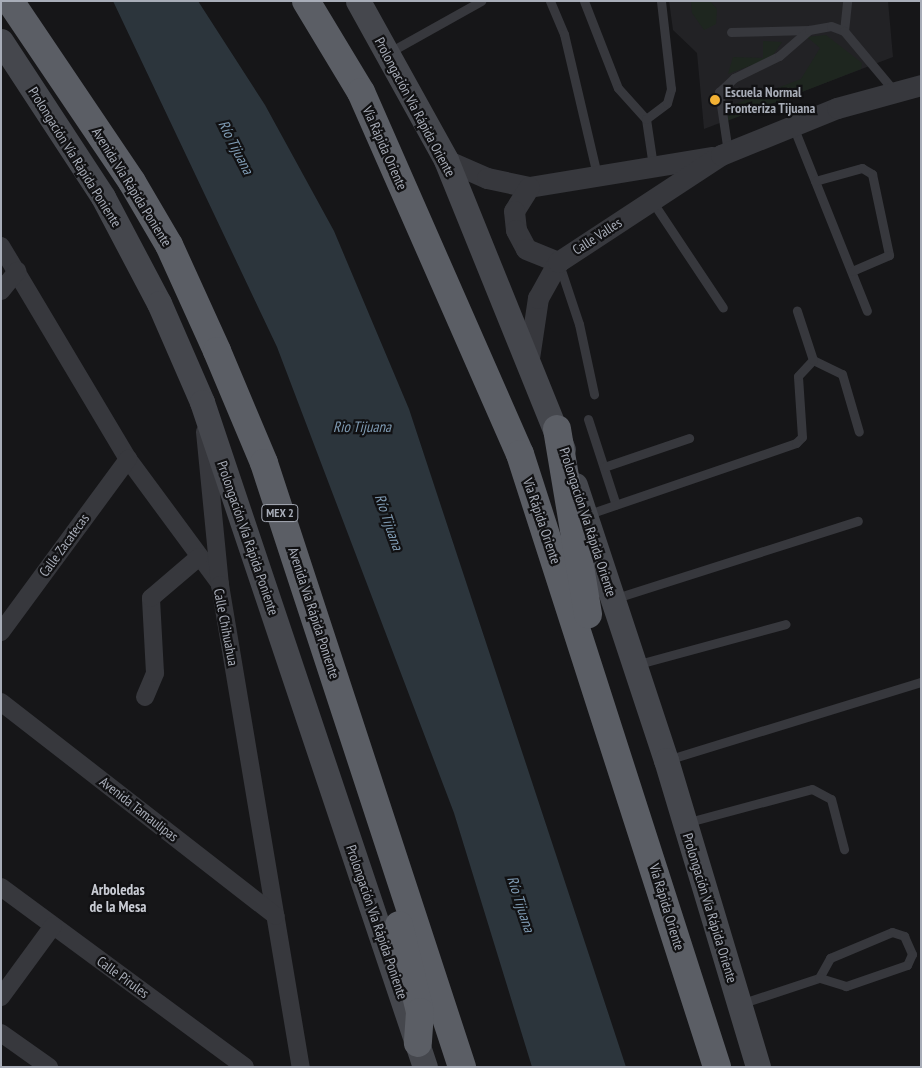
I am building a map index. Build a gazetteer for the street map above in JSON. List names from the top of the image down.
{
  "streets": {
    "highway": ["Vía Rápida Oriente", "Avenida Vía Rápida Poniente", "MEX 2"],
    "main road": ["Prolongación Vía Rápida Oriente", "Prolongación Vía Rápida Poniente"],
    "street": [
      "Calle Valles",
      "Calle Zacatecas",
      "Calle Chihuahua",
      "Avenida Tamaulipas",
      "Calle Pirules"
    ]
  },
  "crossings": [
    ["Prolongación Vía Rápida Oriente", "Calle Valles"],
    ["Calle Zacatecas", "Calle Chihuahua"],
    ["Calle Chihuahua", "Avenida Tamaulipas"]
  ],
  "districts": ["Arboledas de la Mesa"],
  "water": ["Río Tijuana", "Rio Tijuana"],
  "places": ["Escuela Normal Fronteriza Tijuana"]
}
